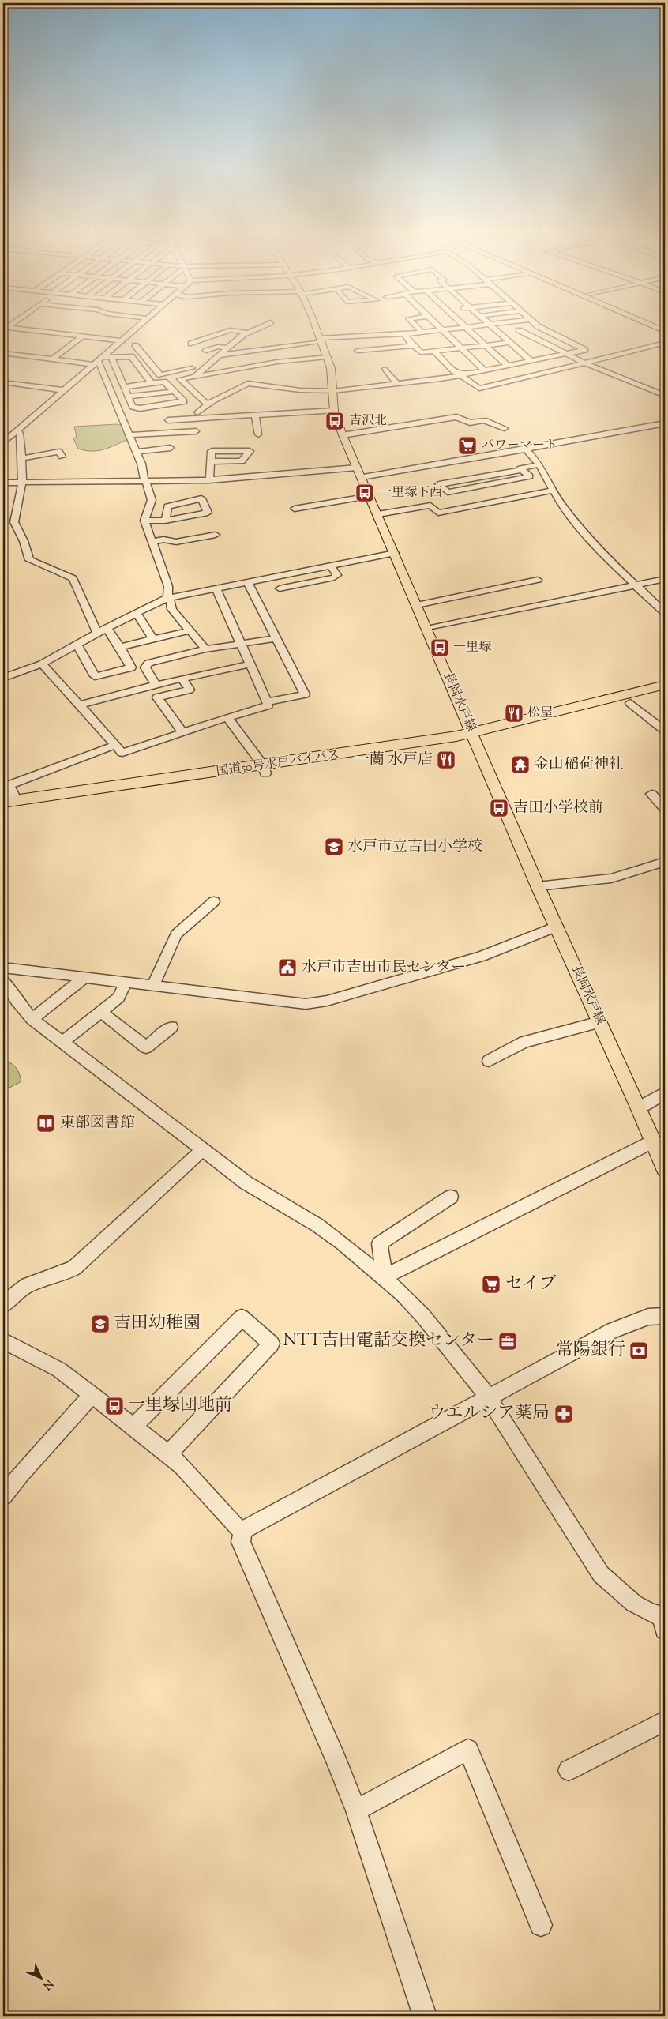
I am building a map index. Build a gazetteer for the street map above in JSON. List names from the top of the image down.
{
  "streets": {
    "highway": ["国道50号水戸バイパス"],
    "main road": ["長岡水戸線"]
  },
  "crossings": [
    ["長岡水戸線", "国道50号水戸バイパス"]
  ],
  "places": {
    "bus stop": [
      "吉沢北",
      "一里塚下西",
      "一里塚",
      "吉田小学校前",
      "一里塚団地前"
    ],
    "supermarket": ["パワーマート", "セイブ"],
    "restaurant": ["松屋", "一蘭 水戸店"],
    "temple": ["金山稲荷神社"],
    "school or university": ["水戸市立吉田小学校", "吉田幼稚園"],
    "public building": ["水戸市吉田市民センター"],
    "library": ["東部図書館"],
    "office": ["NTT吉田電話交換センター"],
    "bank": ["常陽銀行"],
    "pharmacy": ["ウエルシア薬局"]
  },
  "north": "bottom right"
}
